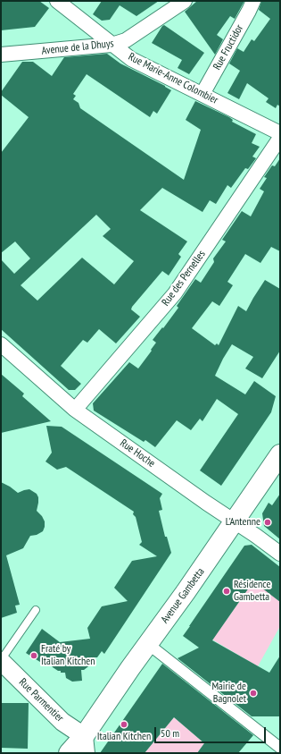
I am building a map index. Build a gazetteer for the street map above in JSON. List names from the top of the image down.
{
  "streets": {
    "main road": ["Avenue Gambetta"],
    "street": [
      "Avenue de la Dhuys",
      "Rue Fructidor",
      "Rue Marie-Anne Colombier",
      "Rue des Pernelles",
      "Rue Hoche",
      "Rue Parmentier"
    ]
  },
  "crossings": [
    ["Avenue de la Dhuys", "Rue Marie-Anne Colombier"],
    ["Rue Fructidor", "Rue Marie-Anne Colombier"],
    ["Rue des Pernelles", "Rue Hoche"],
    ["Rue Hoche", "Avenue Gambetta"],
    ["Avenue Gambetta", "Rue Parmentier"]
  ],
  "places": [
    "L'Antenne",
    "Résidence Gambetta",
    "Fraté by Italian Kitchen",
    "Mairie de Bagnolet",
    "Italian Kitchen"
  ],
  "scale_bar": "50 m"
}
